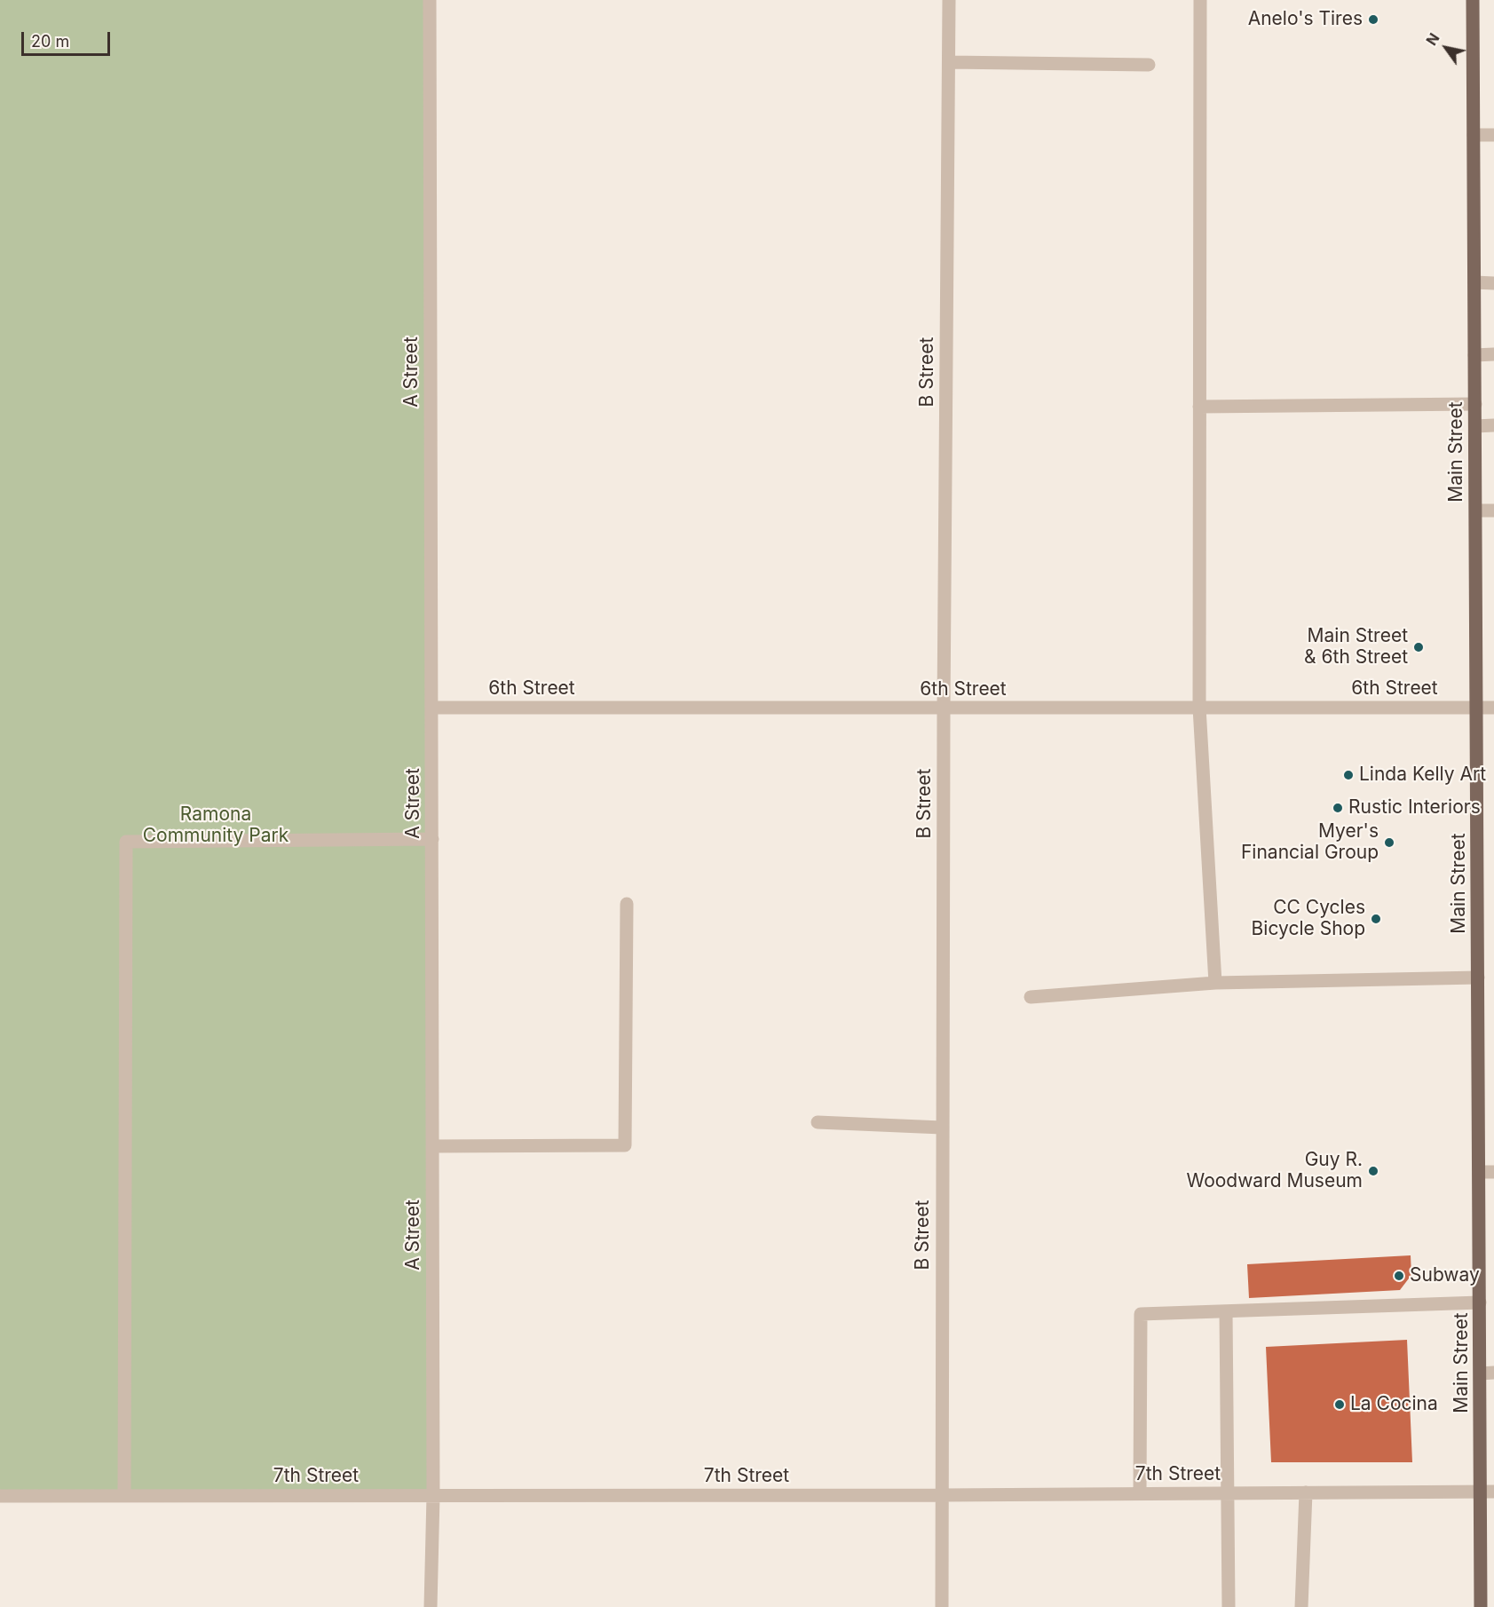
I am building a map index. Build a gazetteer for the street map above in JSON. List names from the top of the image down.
{
  "streets": {
    "main road": ["Main Street"],
    "street": [
      "A Street",
      "B Street",
      "6th Street",
      "7th Street"
    ]
  },
  "crossings": [
    ["A Street", "6th Street"],
    ["A Street", "7th Street"],
    ["B Street", "6th Street"],
    ["B Street", "7th Street"],
    ["Main Street", "6th Street"],
    ["Main Street", "7th Street"]
  ],
  "parks": ["Ramona Community Park"],
  "places": [
    "Anelo's Tires",
    "Main Street & 6th Street",
    "Linda Kelly Art",
    "Rustic Interiors",
    "Myer's Financial Group",
    "CC Cycles Bicycle Shop",
    "Guy R. Woodward Museum",
    "Subway",
    "La Cocina"
  ],
  "scale_bar": "20 m",
  "north": "top left"
}
